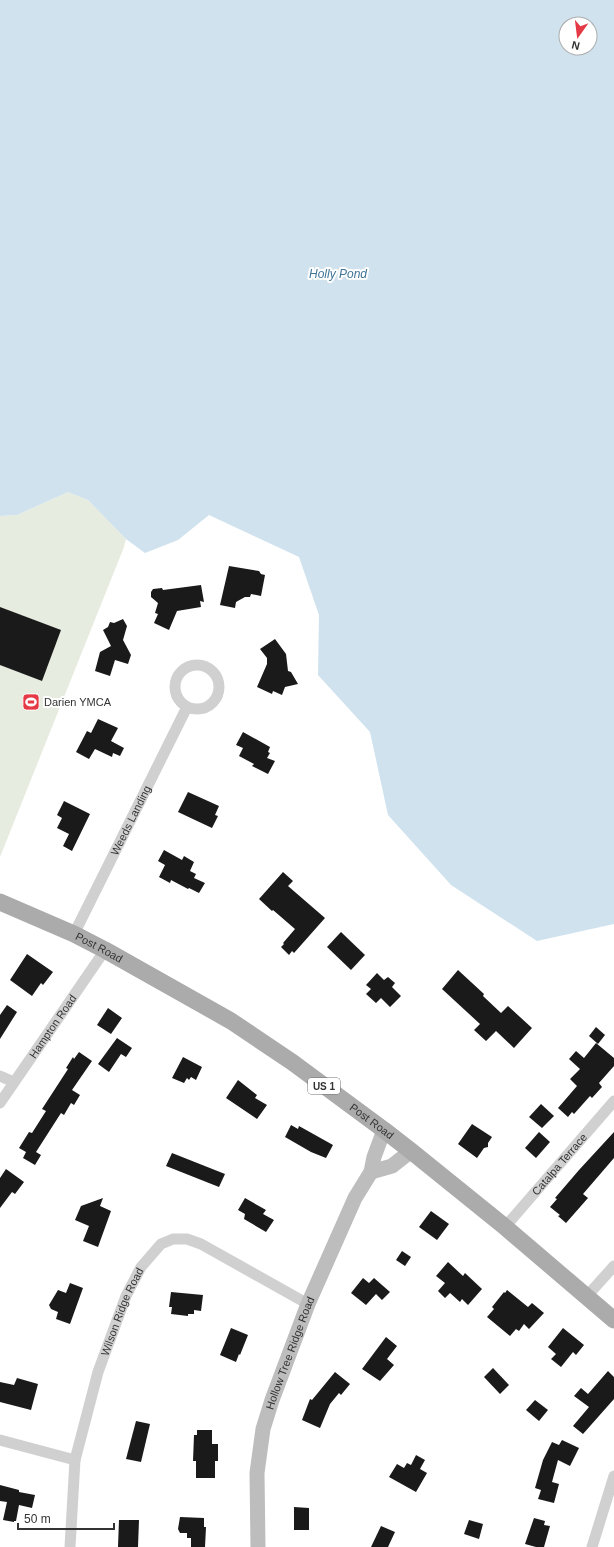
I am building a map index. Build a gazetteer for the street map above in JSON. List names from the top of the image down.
{
  "streets": {
    "main road": ["Post Road", "US 1", "Hollow Tree Ridge Road"],
    "street": [
      "Weeds Landing",
      "Hampton Road",
      "Catalpa Terrace",
      "Wilson Ridge Road"
    ]
  },
  "crossings": [
    ["Weeds Landing", "Post Road"],
    ["Post Road", "Hampton Road"],
    ["Post Road", "Catalpa Terrace"],
    ["Post Road", "Hollow Tree Ridge Road"],
    ["Wilson Ridge Road", "Hollow Tree Ridge Road"]
  ],
  "water": ["Holly Pond"],
  "places": {
    "sports": ["Darien YMCA"]
  },
  "scale_bar": "50 m",
  "north": "bottom"
}
